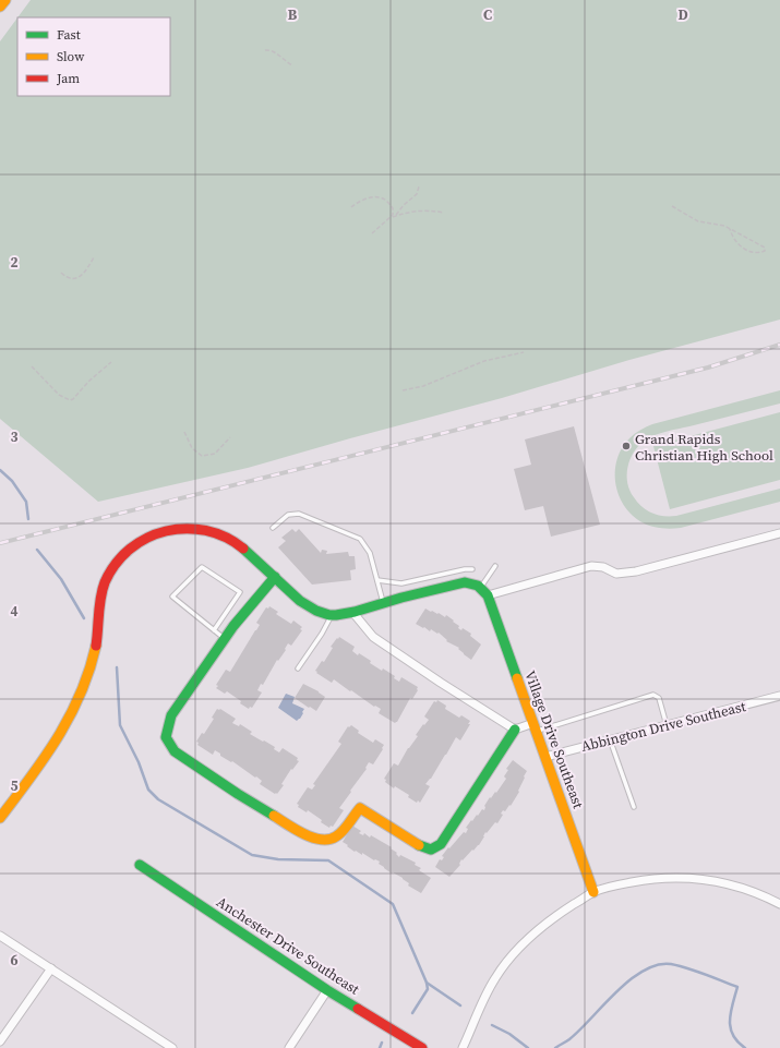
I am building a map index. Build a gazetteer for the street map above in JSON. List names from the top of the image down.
{
  "streets": {
    "street": ["Abbington Drive Southeast", "Village Drive Southeast", "Anchester Drive Southeast"]
  },
  "crossings": [
    ["Abbington Drive Southeast", "Village Drive Southeast"]
  ],
  "places": ["Grand Rapids Christian High School"],
  "legend": ["Fast", "Slow", "Jam"],
  "grid": {
    "columns": ["B", "C", "D"],
    "rows": [
      "2",
      "3",
      "4",
      "5",
      "6"
    ]
  }
}
